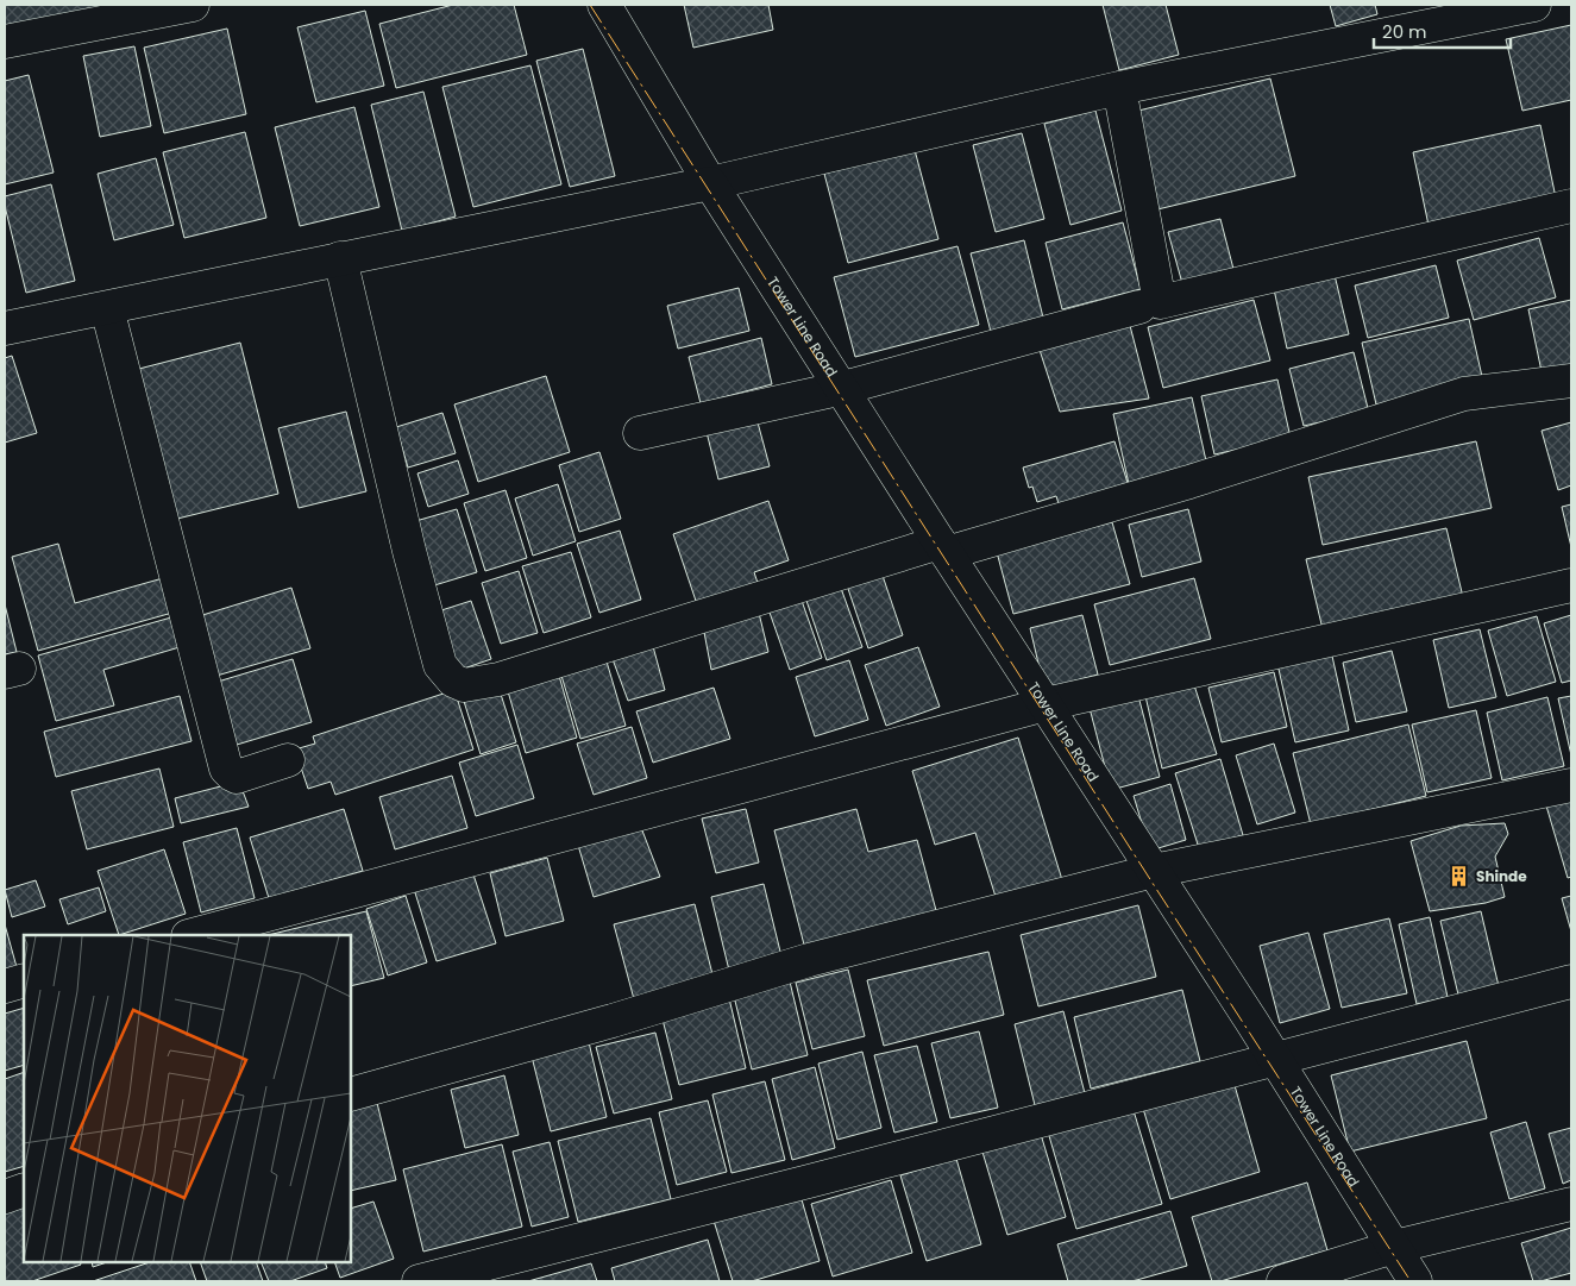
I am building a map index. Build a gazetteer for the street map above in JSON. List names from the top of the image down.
{
  "streets": {
    "street": ["Tower Line Road"]
  },
  "places": {
    "building": ["Shinde"]
  },
  "scale_bar": "20 m"
}
